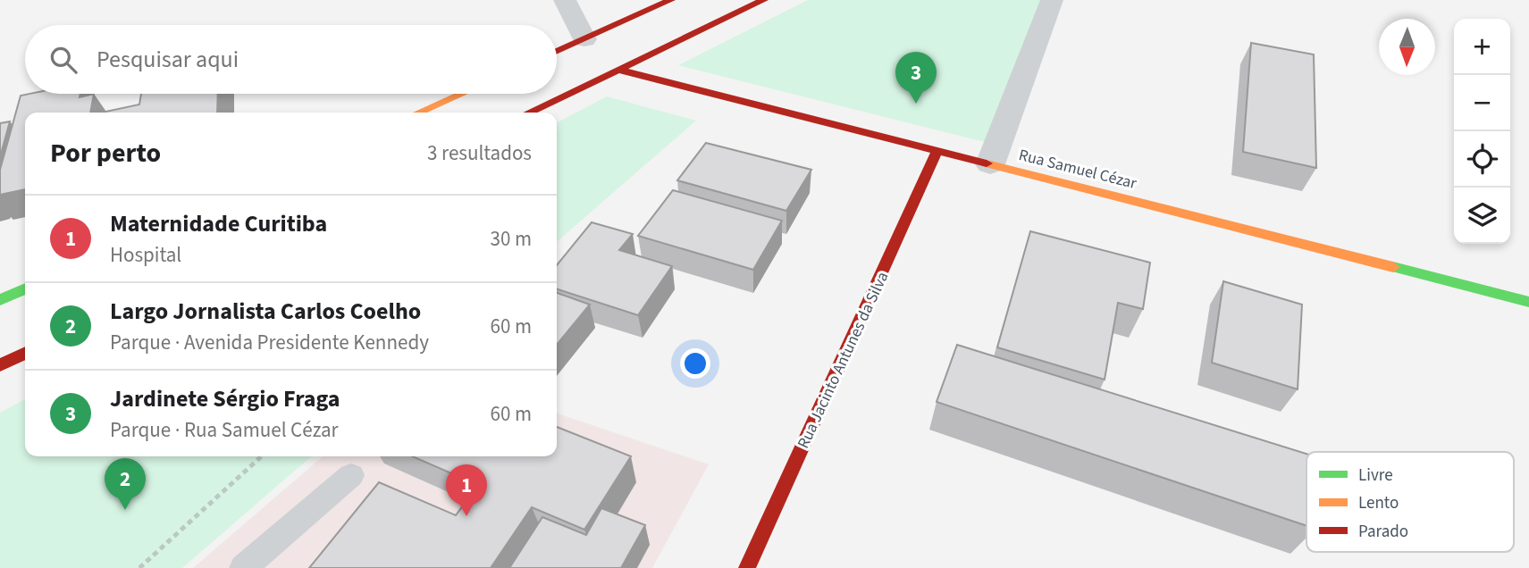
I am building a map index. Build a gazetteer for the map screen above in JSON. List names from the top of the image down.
{
  "streets": {
    "street": ["Rua Samuel Cézar", "Rua Jacinto Antunes da Silva"]
  },
  "crossings": [
    ["Rua Samuel Cézar", "Rua Jacinto Antunes da Silva"]
  ],
  "legend": ["Livre", "Lento", "Parado"],
  "north": "bottom",
  "page": {
    "map_buttons": ["+", "−"],
    "search": "Pesquisar aqui",
    "pins": ["3", "2", "1"],
    "heading": ["Por perto", "3 resultados"],
    "list": [
      {
        "mark": "1",
        "name": "Maternidade Curitiba",
        "note": "Hospital",
        "value": "30 m"
      },
      {
        "mark": "2",
        "name": "Largo Jornalista Carlos Coelho",
        "note": "Parque · Avenida Presidente Kennedy",
        "value": "60 m"
      },
      {
        "mark": "3",
        "name": "Jardinete Sérgio Fraga",
        "note": "Parque · Rua Samuel Cézar",
        "value": "60 m"
      }
    ]
  }
}
